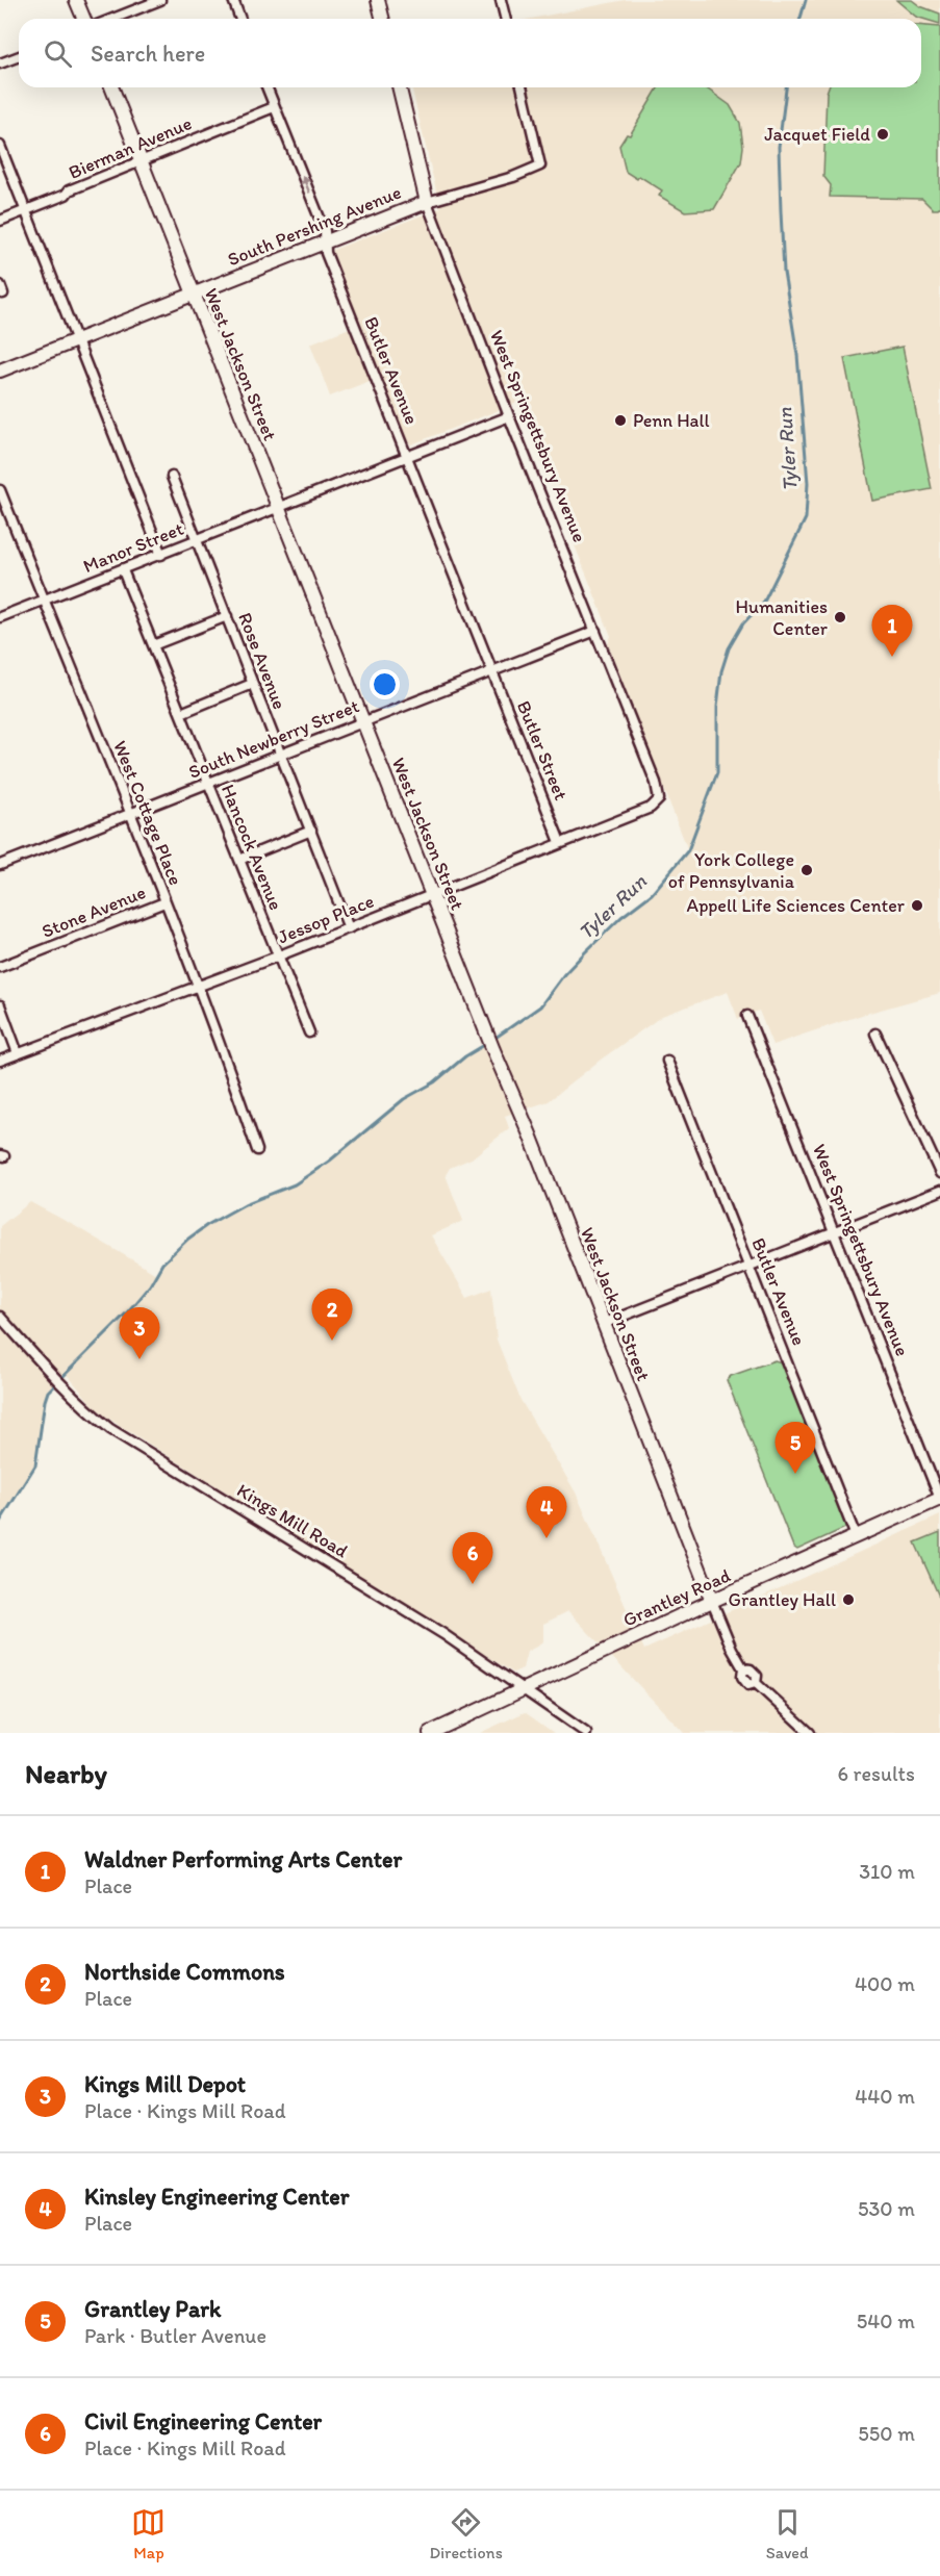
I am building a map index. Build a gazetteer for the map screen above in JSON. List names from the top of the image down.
{
  "streets": {
    "street": [
      "Bierman Avenue",
      "South Pershing Avenue",
      "West Jackson Street",
      "Butler Avenue",
      "West Springettsbury Avenue",
      "Manor Street",
      "Rose Avenue",
      "South Newberry Street",
      "Butler Street",
      "West Cottage Place",
      "Hancock Avenue",
      "Stone Avenue",
      "Jessop Place",
      "Kings Mill Road",
      "Grantley Road"
    ]
  },
  "crossings": [
    ["Bierman Avenue", "West Jackson Street"],
    ["Bierman Avenue", "Butler Avenue"],
    ["South Pershing Avenue", "West Jackson Street"],
    ["South Pershing Avenue", "Butler Avenue"],
    ["South Pershing Avenue", "West Springettsbury Avenue"],
    ["West Jackson Street", "Manor Street"],
    ["West Jackson Street", "South Newberry Street"],
    ["West Jackson Street", "Jessop Place"],
    ["West Jackson Street", "Grantley Road"],
    ["Butler Avenue", "Manor Street"],
    ["Butler Avenue", "South Newberry Street"],
    ["Butler Avenue", "Butler Street"],
    ["Butler Avenue", "Grantley Road"],
    ["West Springettsbury Avenue", "Manor Street"],
    ["West Springettsbury Avenue", "South Newberry Street"],
    ["West Springettsbury Avenue", "Jessop Place"],
    ["West Springettsbury Avenue", "Grantley Road"],
    ["Manor Street", "Rose Avenue"],
    ["Manor Street", "West Cottage Place"],
    ["Manor Street", "Hancock Avenue"],
    ["Rose Avenue", "South Newberry Street"],
    ["Rose Avenue", "Jessop Place"],
    ["South Newberry Street", "Butler Street"],
    ["South Newberry Street", "West Cottage Place"],
    ["South Newberry Street", "Hancock Avenue"],
    ["Butler Street", "Jessop Place"],
    ["West Cottage Place", "Stone Avenue"],
    ["West Cottage Place", "Jessop Place"],
    ["Hancock Avenue", "Jessop Place"],
    ["Kings Mill Road", "Grantley Road"]
  ],
  "water": ["Tyler Run"],
  "places": [
    "Jacquet Field",
    "Penn Hall",
    "Humanities Center",
    "York College of Pennsylvania",
    "Appell Life Sciences Center",
    "Grantley Hall"
  ],
  "page": {
    "search": "Search here",
    "pins": [
      "1",
      "2",
      "3",
      "5",
      "4",
      "6"
    ],
    "heading": ["Nearby", "6 results"],
    "list": [
      {
        "mark": "1",
        "name": "Waldner Performing Arts Center",
        "note": "Place",
        "value": "310 m"
      },
      {
        "mark": "2",
        "name": "Northside Commons",
        "note": "Place",
        "value": "400 m"
      },
      {
        "mark": "3",
        "name": "Kings Mill Depot",
        "note": "Place · Kings Mill Road",
        "value": "440 m"
      },
      {
        "mark": "4",
        "name": "Kinsley Engineering Center",
        "note": "Place",
        "value": "530 m"
      },
      {
        "mark": "5",
        "name": "Grantley Park",
        "note": "Park · Butler Avenue",
        "value": "540 m"
      },
      {
        "mark": "6",
        "name": "Civil Engineering Center",
        "note": "Place · Kings Mill Road",
        "value": "550 m"
      }
    ],
    "nav": ["Map", "Directions", "Saved"]
  }
}
